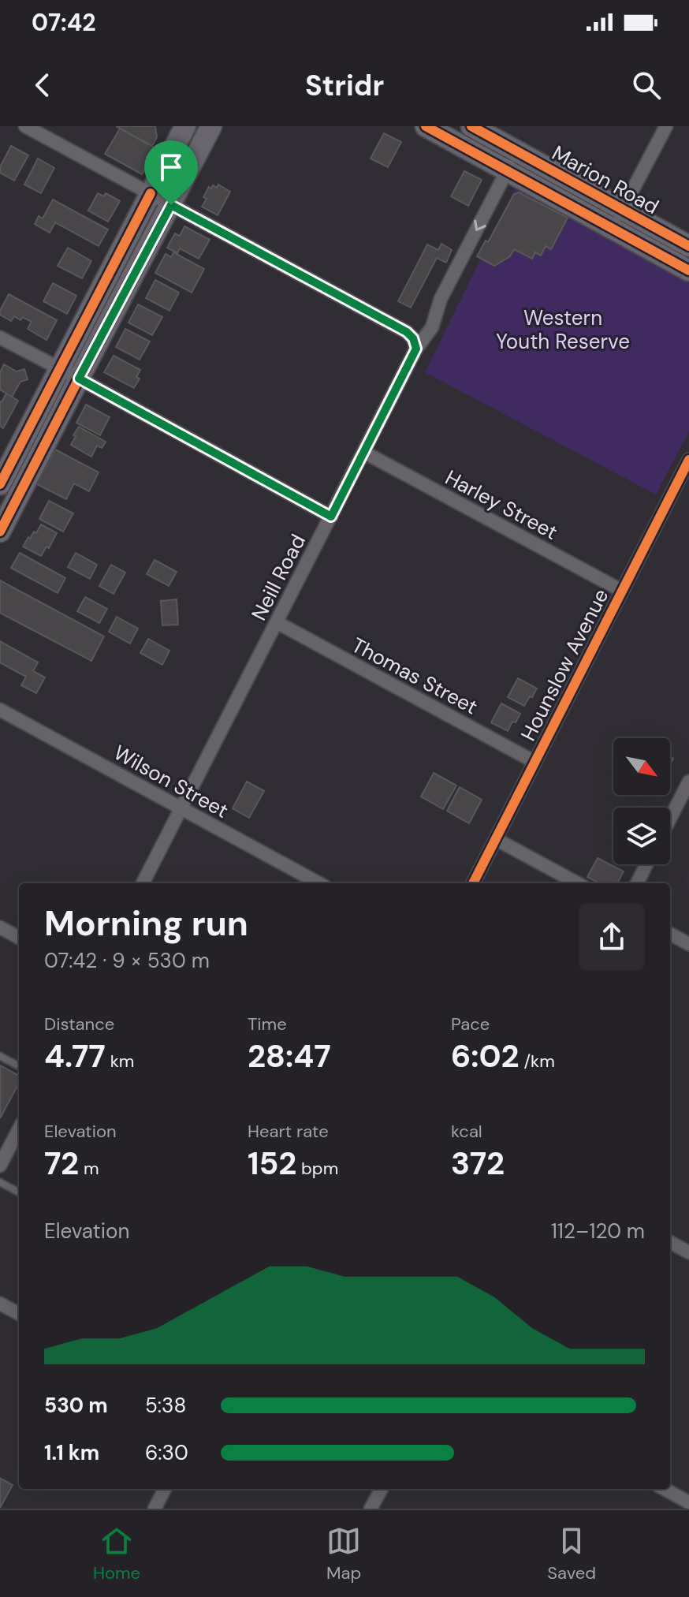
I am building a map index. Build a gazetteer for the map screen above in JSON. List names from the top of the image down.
{
  "streets": {
    "main road": ["Marion Road"],
    "street": [
      "Harley Street",
      "Neill Road",
      "Hounslow Avenue",
      "Thomas Street",
      "Wilson Street"
    ]
  },
  "crossings": [
    ["Marion Road", "Neill Road"],
    ["Harley Street", "Neill Road"],
    ["Harley Street", "Hounslow Avenue"],
    ["Neill Road", "Thomas Street"],
    ["Neill Road", "Wilson Street"],
    ["Hounslow Avenue", "Thomas Street"]
  ],
  "parks": ["Western Youth Reserve"],
  "north": "bottom right",
  "page": {
    "status": "07:42",
    "header": "Stridr",
    "heading": ["Morning run", "07:42 · 9 × 530 m"],
    "stats": [
      ["Distance", "4.77 km"],
      ["Time", "28:47"],
      ["Pace", "6:02 /km"],
      ["Elevation", "72 m"],
      ["Heart rate", "152 bpm"],
      ["kcal", "372"]
    ],
    "chart": ["Elevation", "112–120 m"],
    "list": [
      {
        "name": "530 m",
        "note": "5:38"
      },
      {
        "name": "1.1 km",
        "note": "6:30"
      }
    ],
    "tabs": ["Home", "Map", "Saved"]
  }
}
